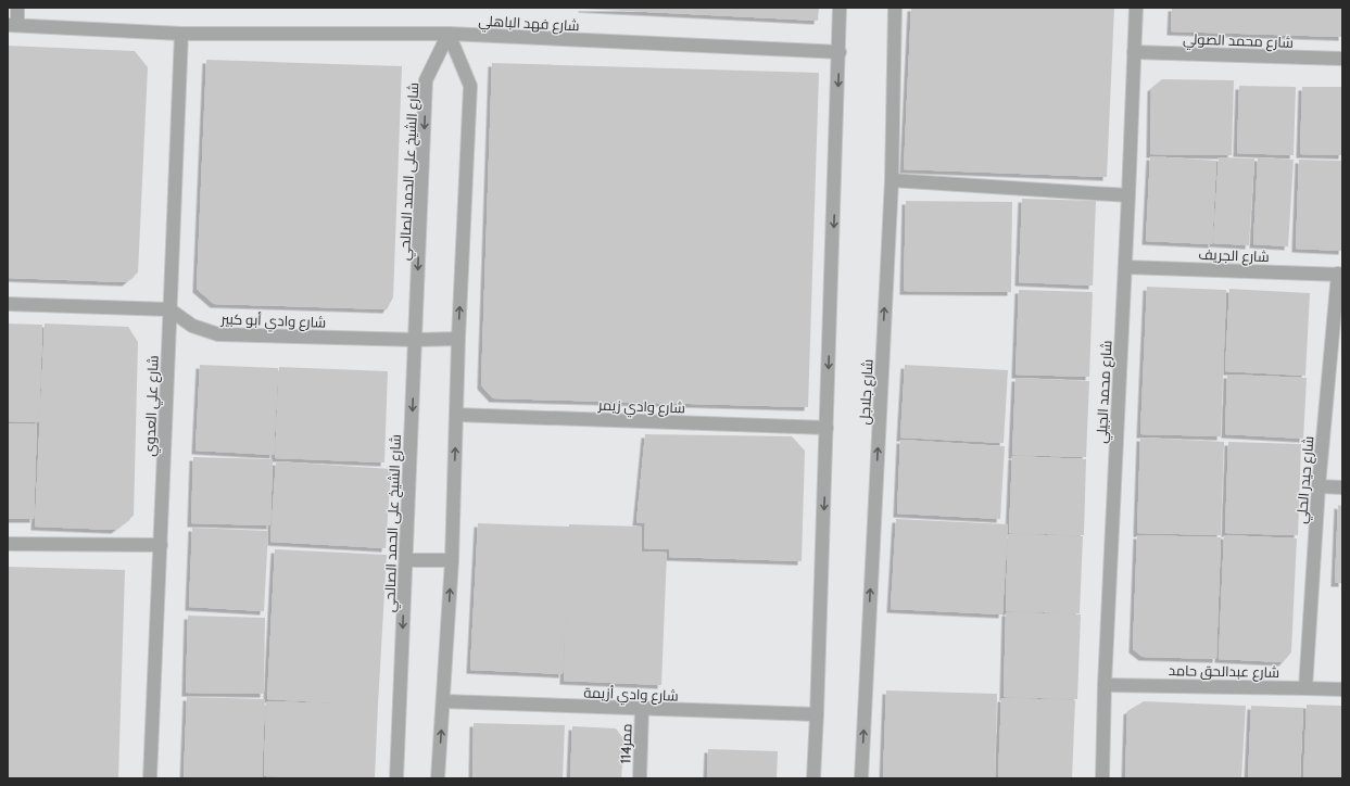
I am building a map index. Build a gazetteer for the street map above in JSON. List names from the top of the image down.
{
  "streets": {
    "street": [
      "شارع فهد الباهلي",
      "شارع محمد الصولي",
      "شارع الشيخ على الحمد الصالحي",
      "شارع الجريف",
      "شارع وادي أبو كبير",
      "شارع جلاجل",
      "شارع محمد الجيلي",
      "شارع علي العدوي",
      "شارع وادي زيمر",
      "شارع حيدر الحلي",
      "شارع عبدالحق حامد",
      "شارع وادي أزيمة",
      "ممر114"
    ]
  },
  "crossings": [
    ["شارع فهد الباهلي", "شارع الشيخ على الحمد الصالحي"],
    ["شارع فهد الباهلي", "شارع علي العدوي"],
    ["شارع محمد الصولي", "شارع محمد الجيلي"],
    ["شارع الشيخ على الحمد الصالحي", "شارع وادي أبو كبير"],
    ["شارع الجريف", "شارع محمد الجيلي"],
    ["شارع الجريف", "شارع حيدر الحلي"],
    ["شارع وادي أبو كبير", "شارع علي العدوي"],
    ["شارع محمد الجيلي", "شارع عبدالحق حامد"],
    ["شارع حيدر الحلي", "شارع عبدالحق حامد"],
    ["شارع وادي أزيمة", "ممر114"]
  ]
}
